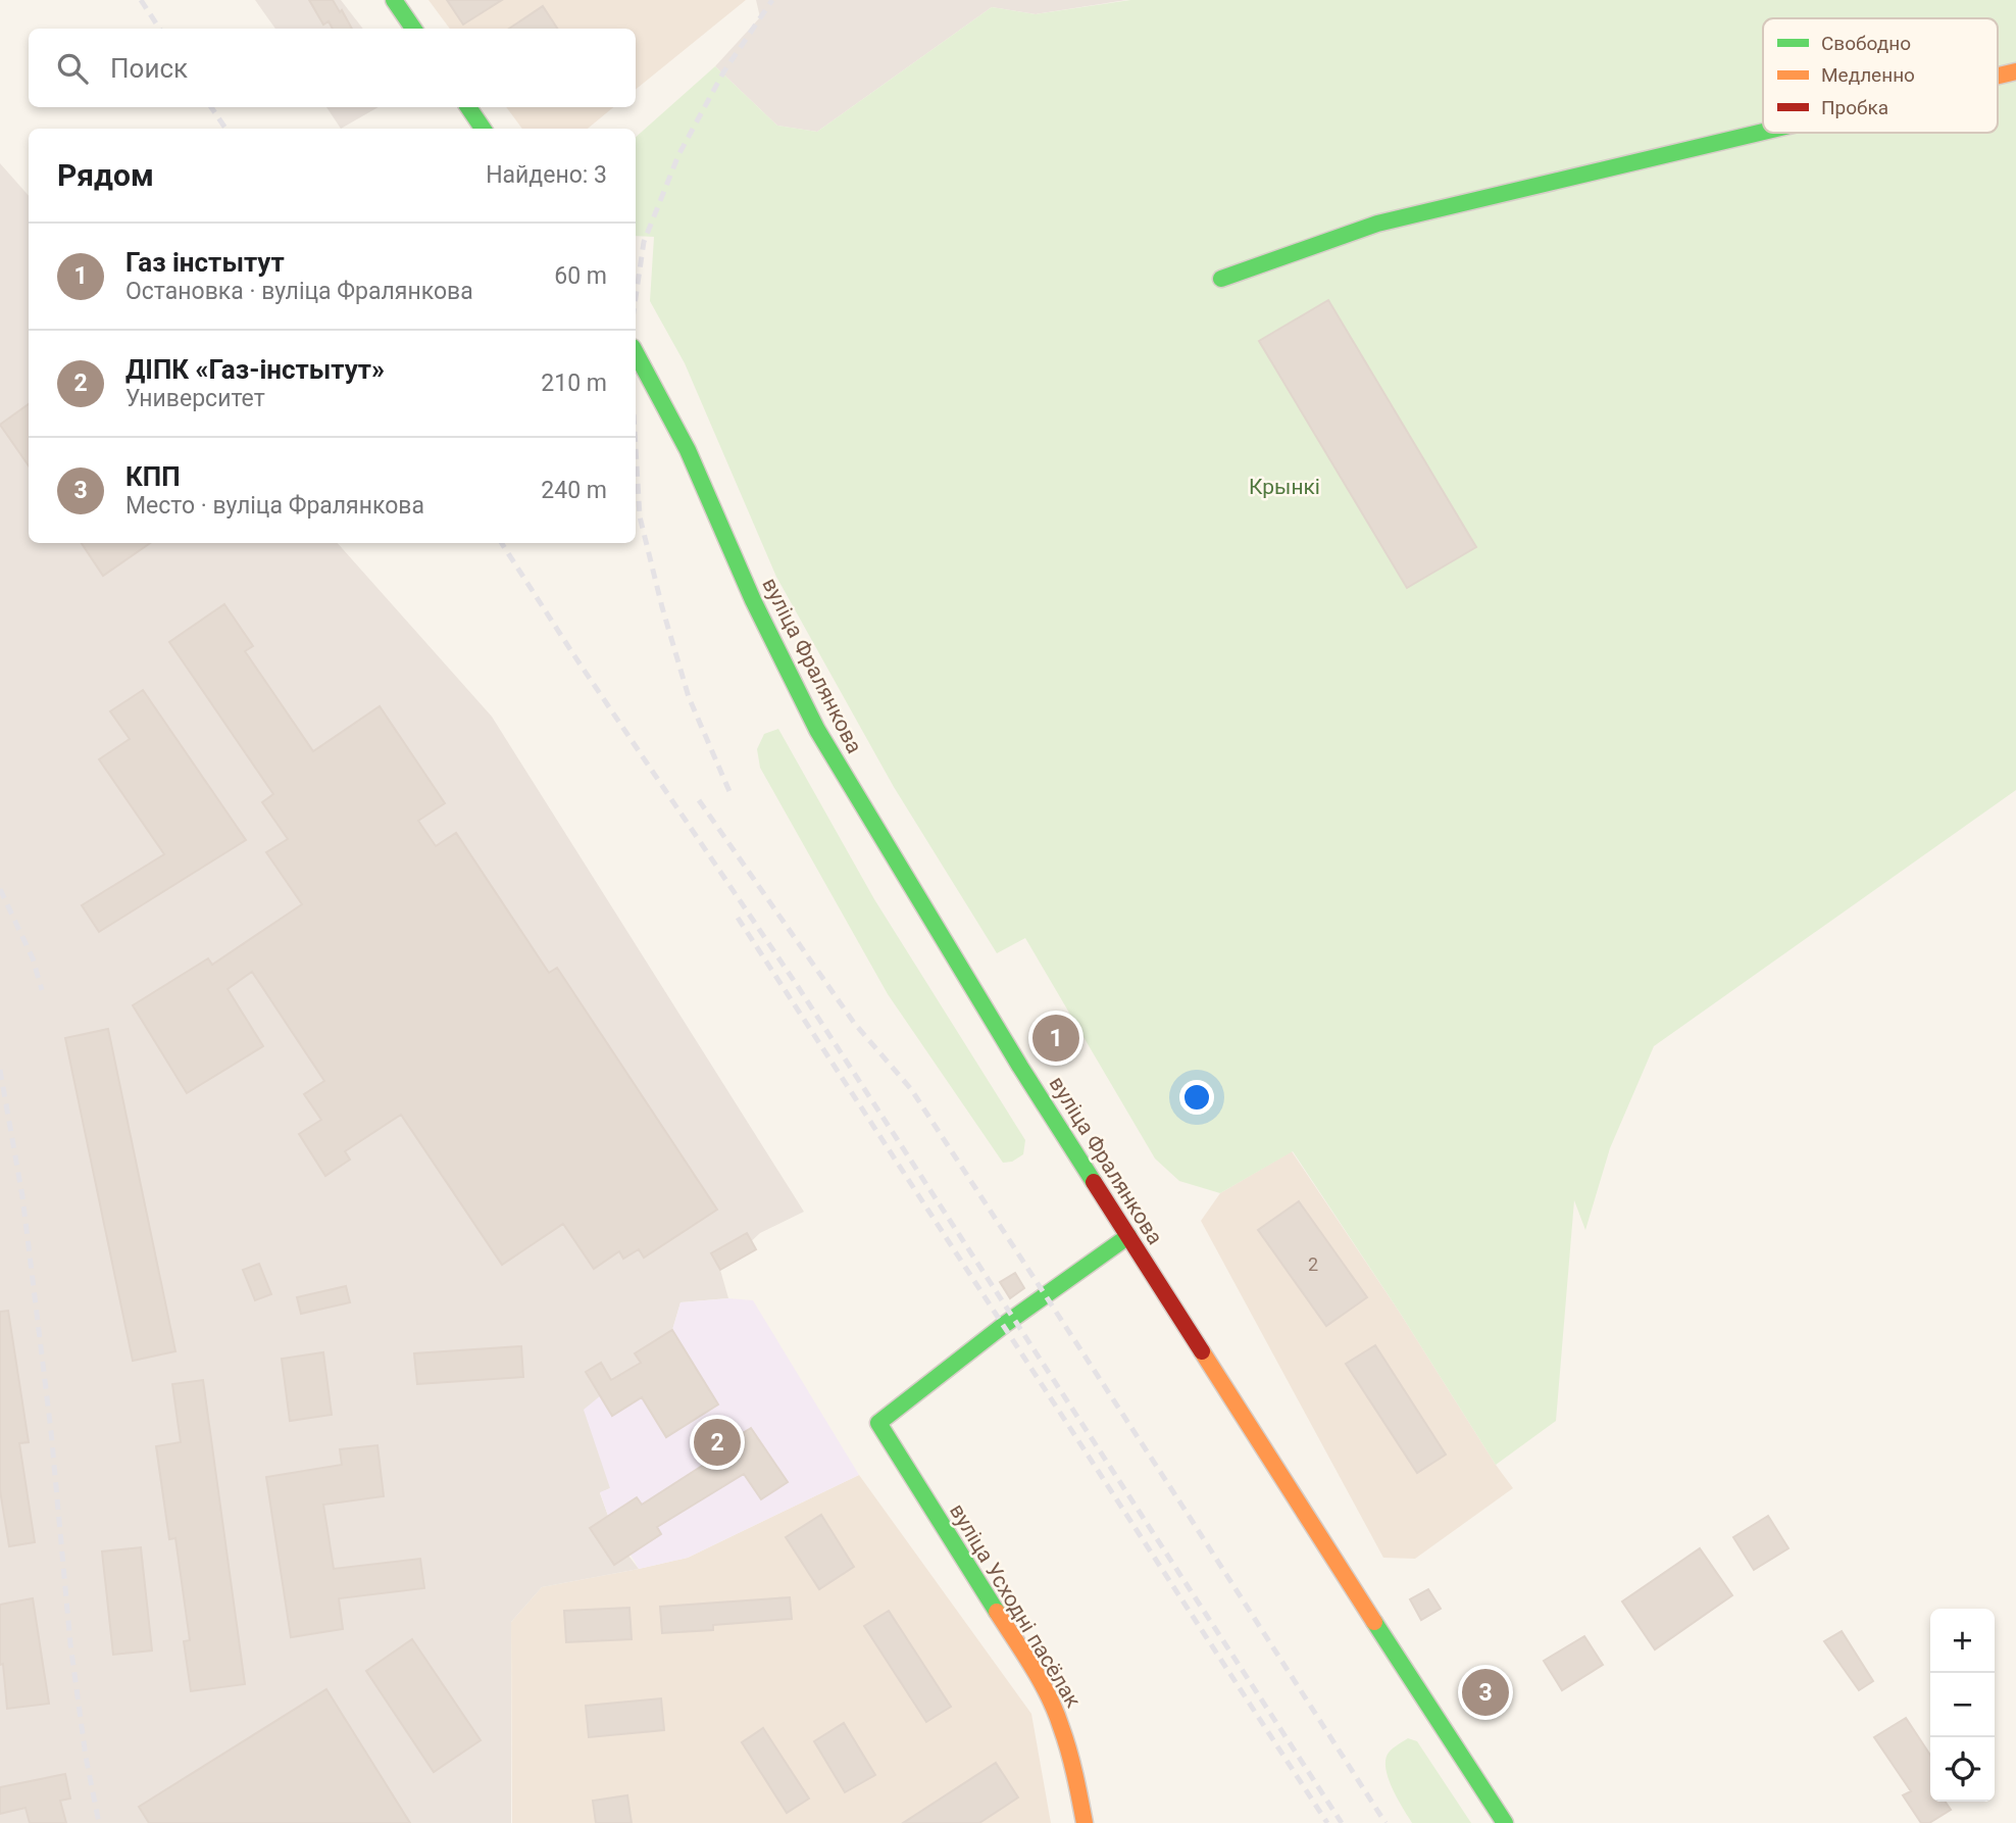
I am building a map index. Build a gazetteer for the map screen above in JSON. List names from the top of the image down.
{
  "streets": {
    "main road": ["вуліца Фралянкова", "вуліца Усходні пасёлак"]
  },
  "crossings": [
    ["вуліца Фралянкова", "вуліца Усходні пасёлак"]
  ],
  "parks": ["Крынкі"],
  "house_numbers": ["2"],
  "legend": ["Свободно", "Медленно", "Пробка"],
  "page": {
    "search": "Поиск",
    "heading": ["Рядом", "Найдено: 3"],
    "list": [
      {
        "mark": "1",
        "name": "Газ інстытут",
        "note": "Остановка · вуліца Фралянкова",
        "value": "60 m"
      },
      {
        "mark": "2",
        "name": "ДІПК «Газ-інстытут»",
        "note": "Университет",
        "value": "210 m"
      },
      {
        "mark": "3",
        "name": "КПП",
        "note": "Место · вуліца Фралянкова",
        "value": "240 m"
      }
    ],
    "pins": ["1", "2", "3"],
    "map_buttons": ["+", "−"]
  }
}
